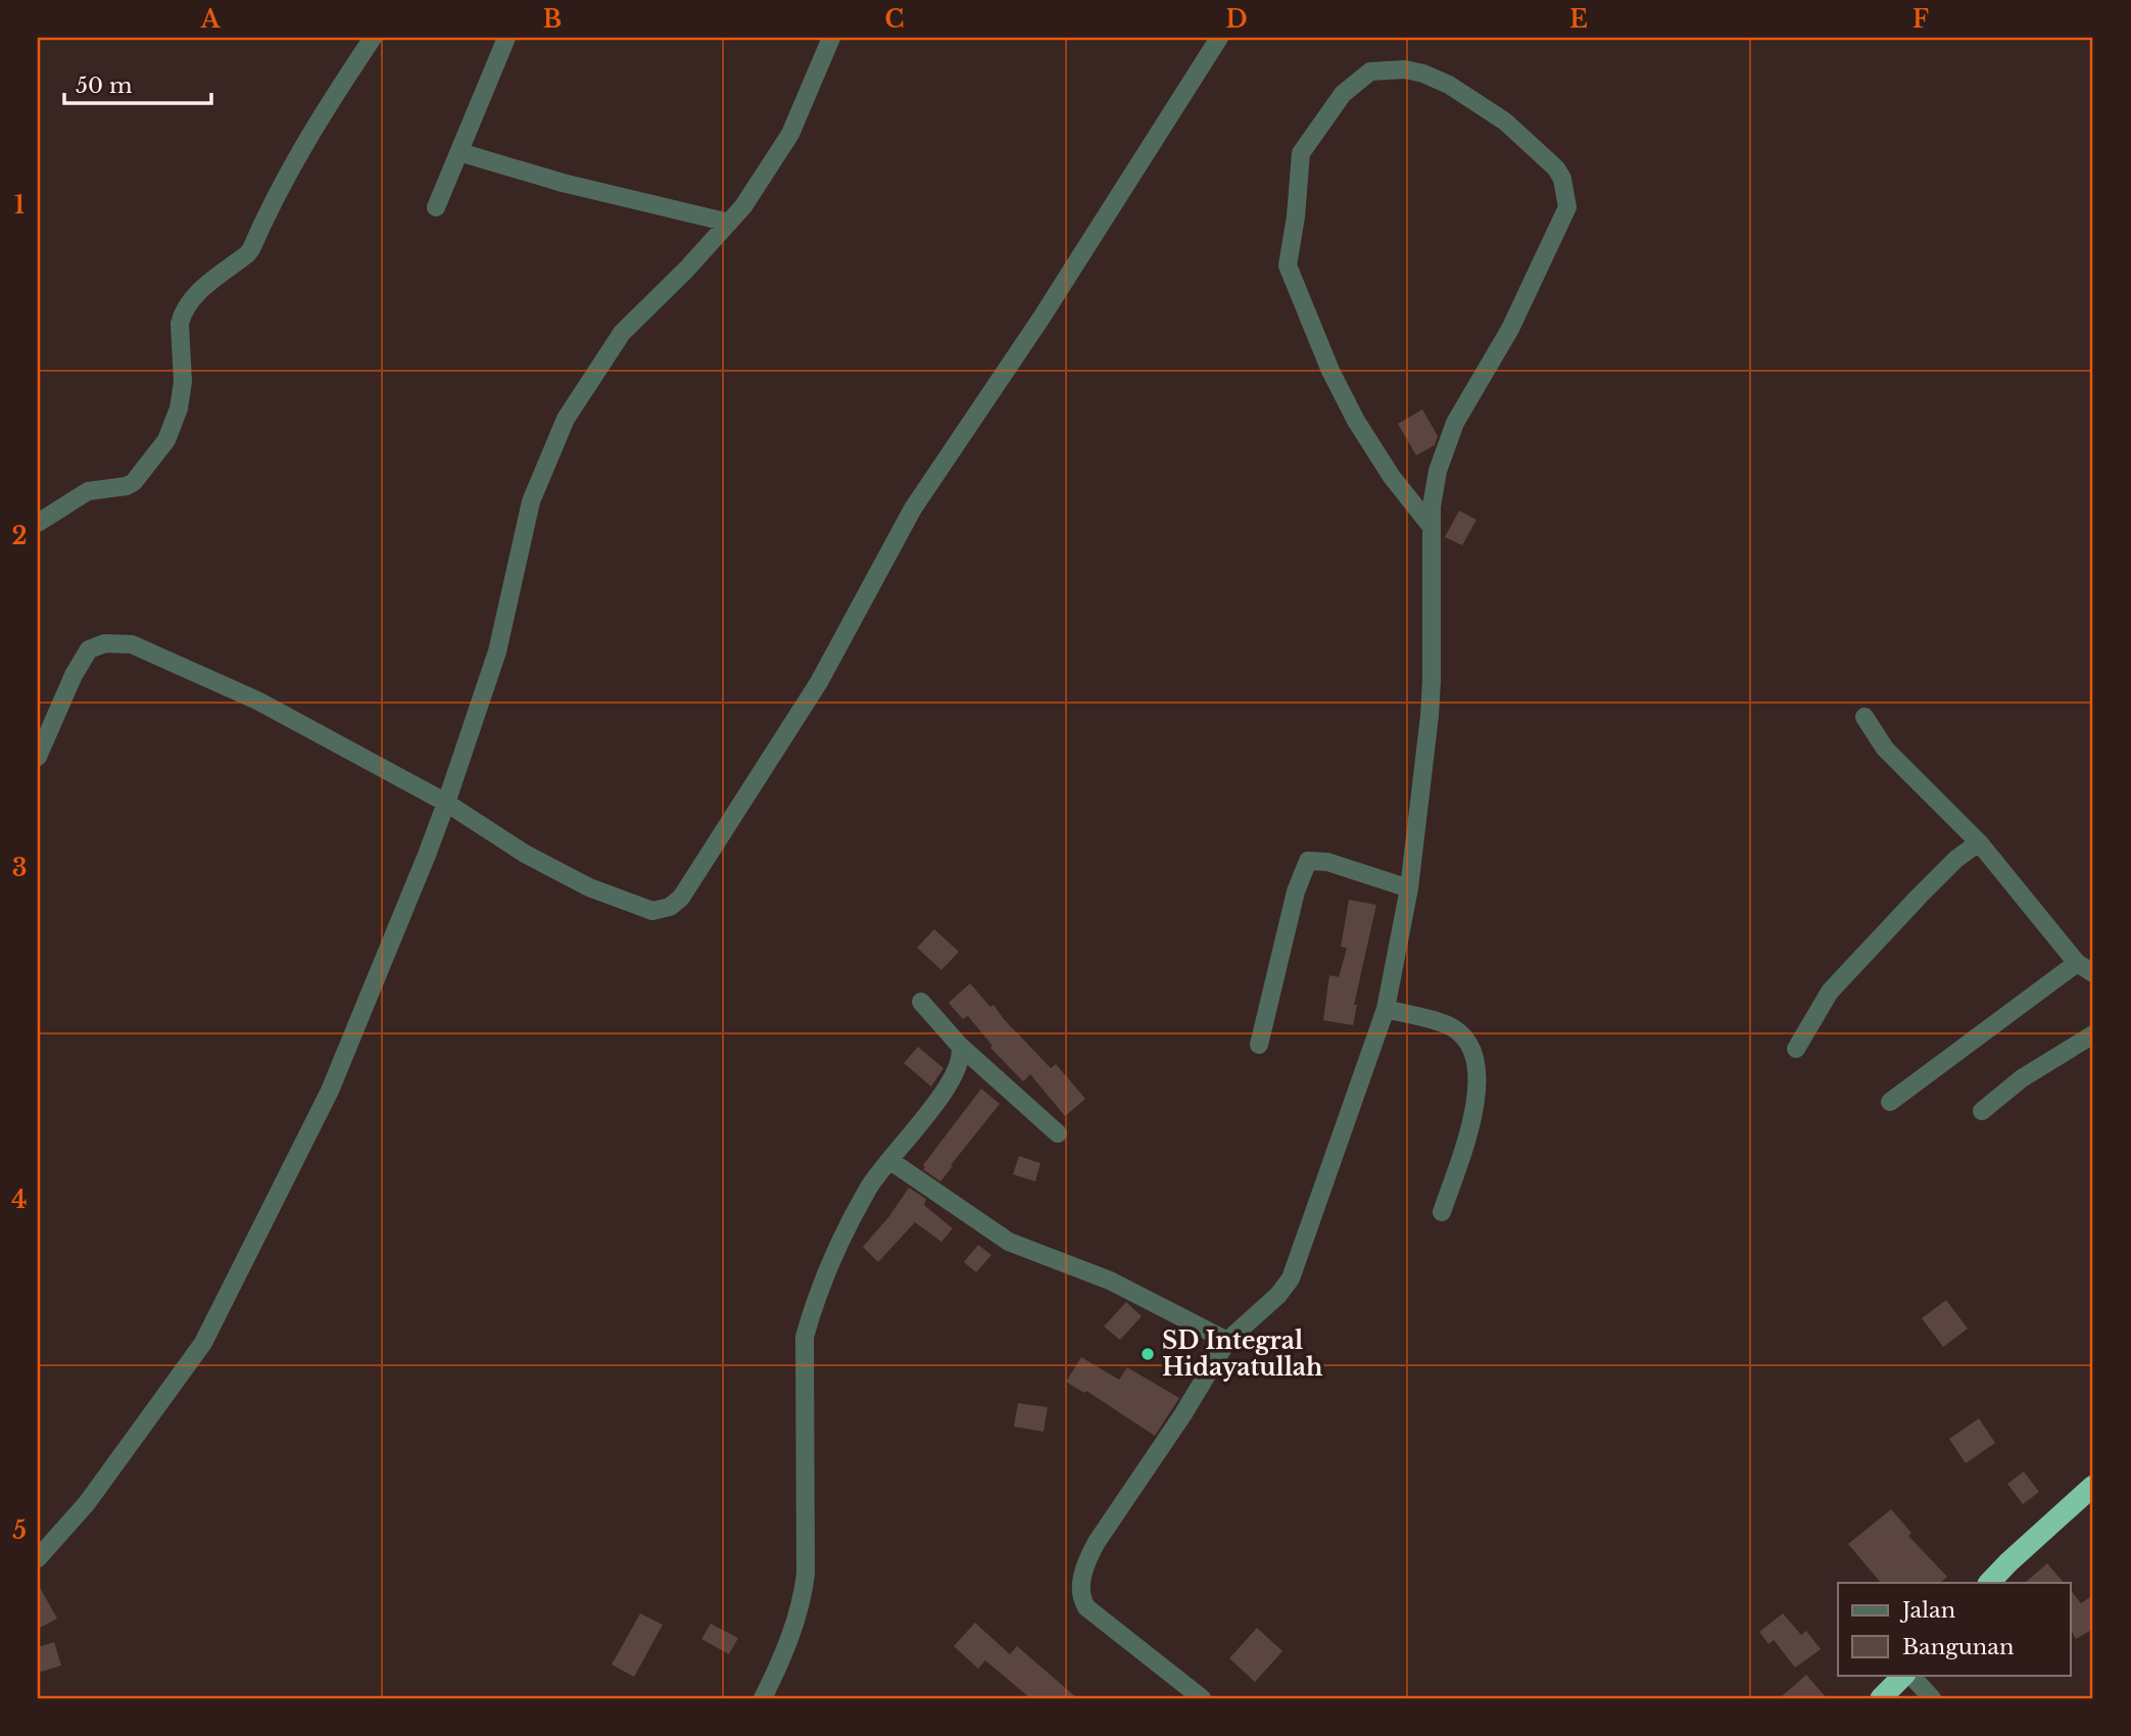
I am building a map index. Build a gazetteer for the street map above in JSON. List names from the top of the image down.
{
  "places": ["SD Integral Hidayatullah"],
  "legend": ["Jalan", "Bangunan"],
  "scale_bar": "50 m",
  "grid": {
    "columns": [
      "A",
      "B",
      "C",
      "D",
      "E",
      "F"
    ],
    "rows": [
      "1",
      "2",
      "3",
      "4",
      "5"
    ]
  }
}
